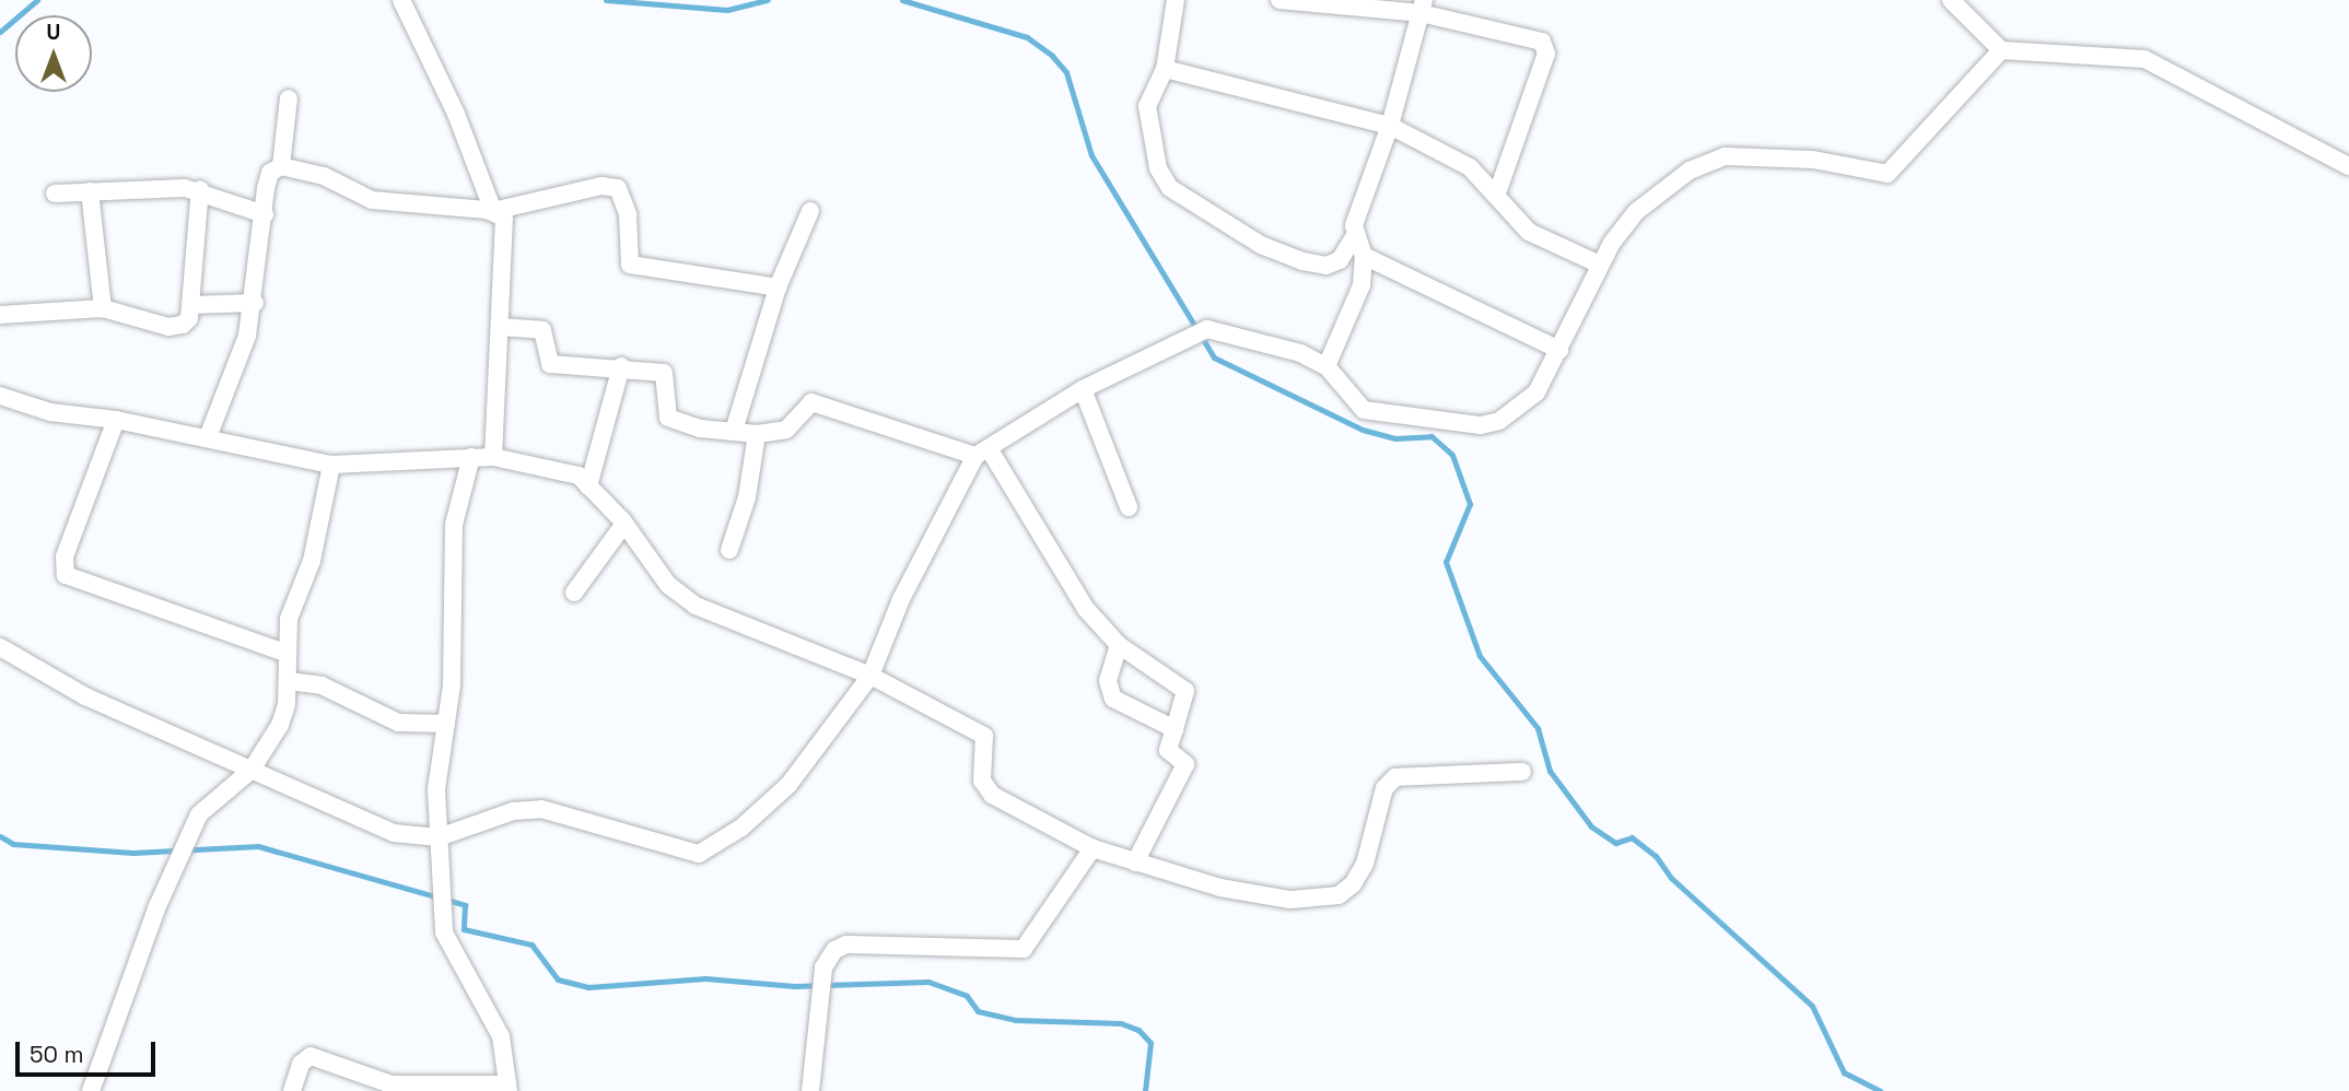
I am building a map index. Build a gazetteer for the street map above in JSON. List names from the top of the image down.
{
  "scale_bar": "50 m",
  "north": "top"
}
